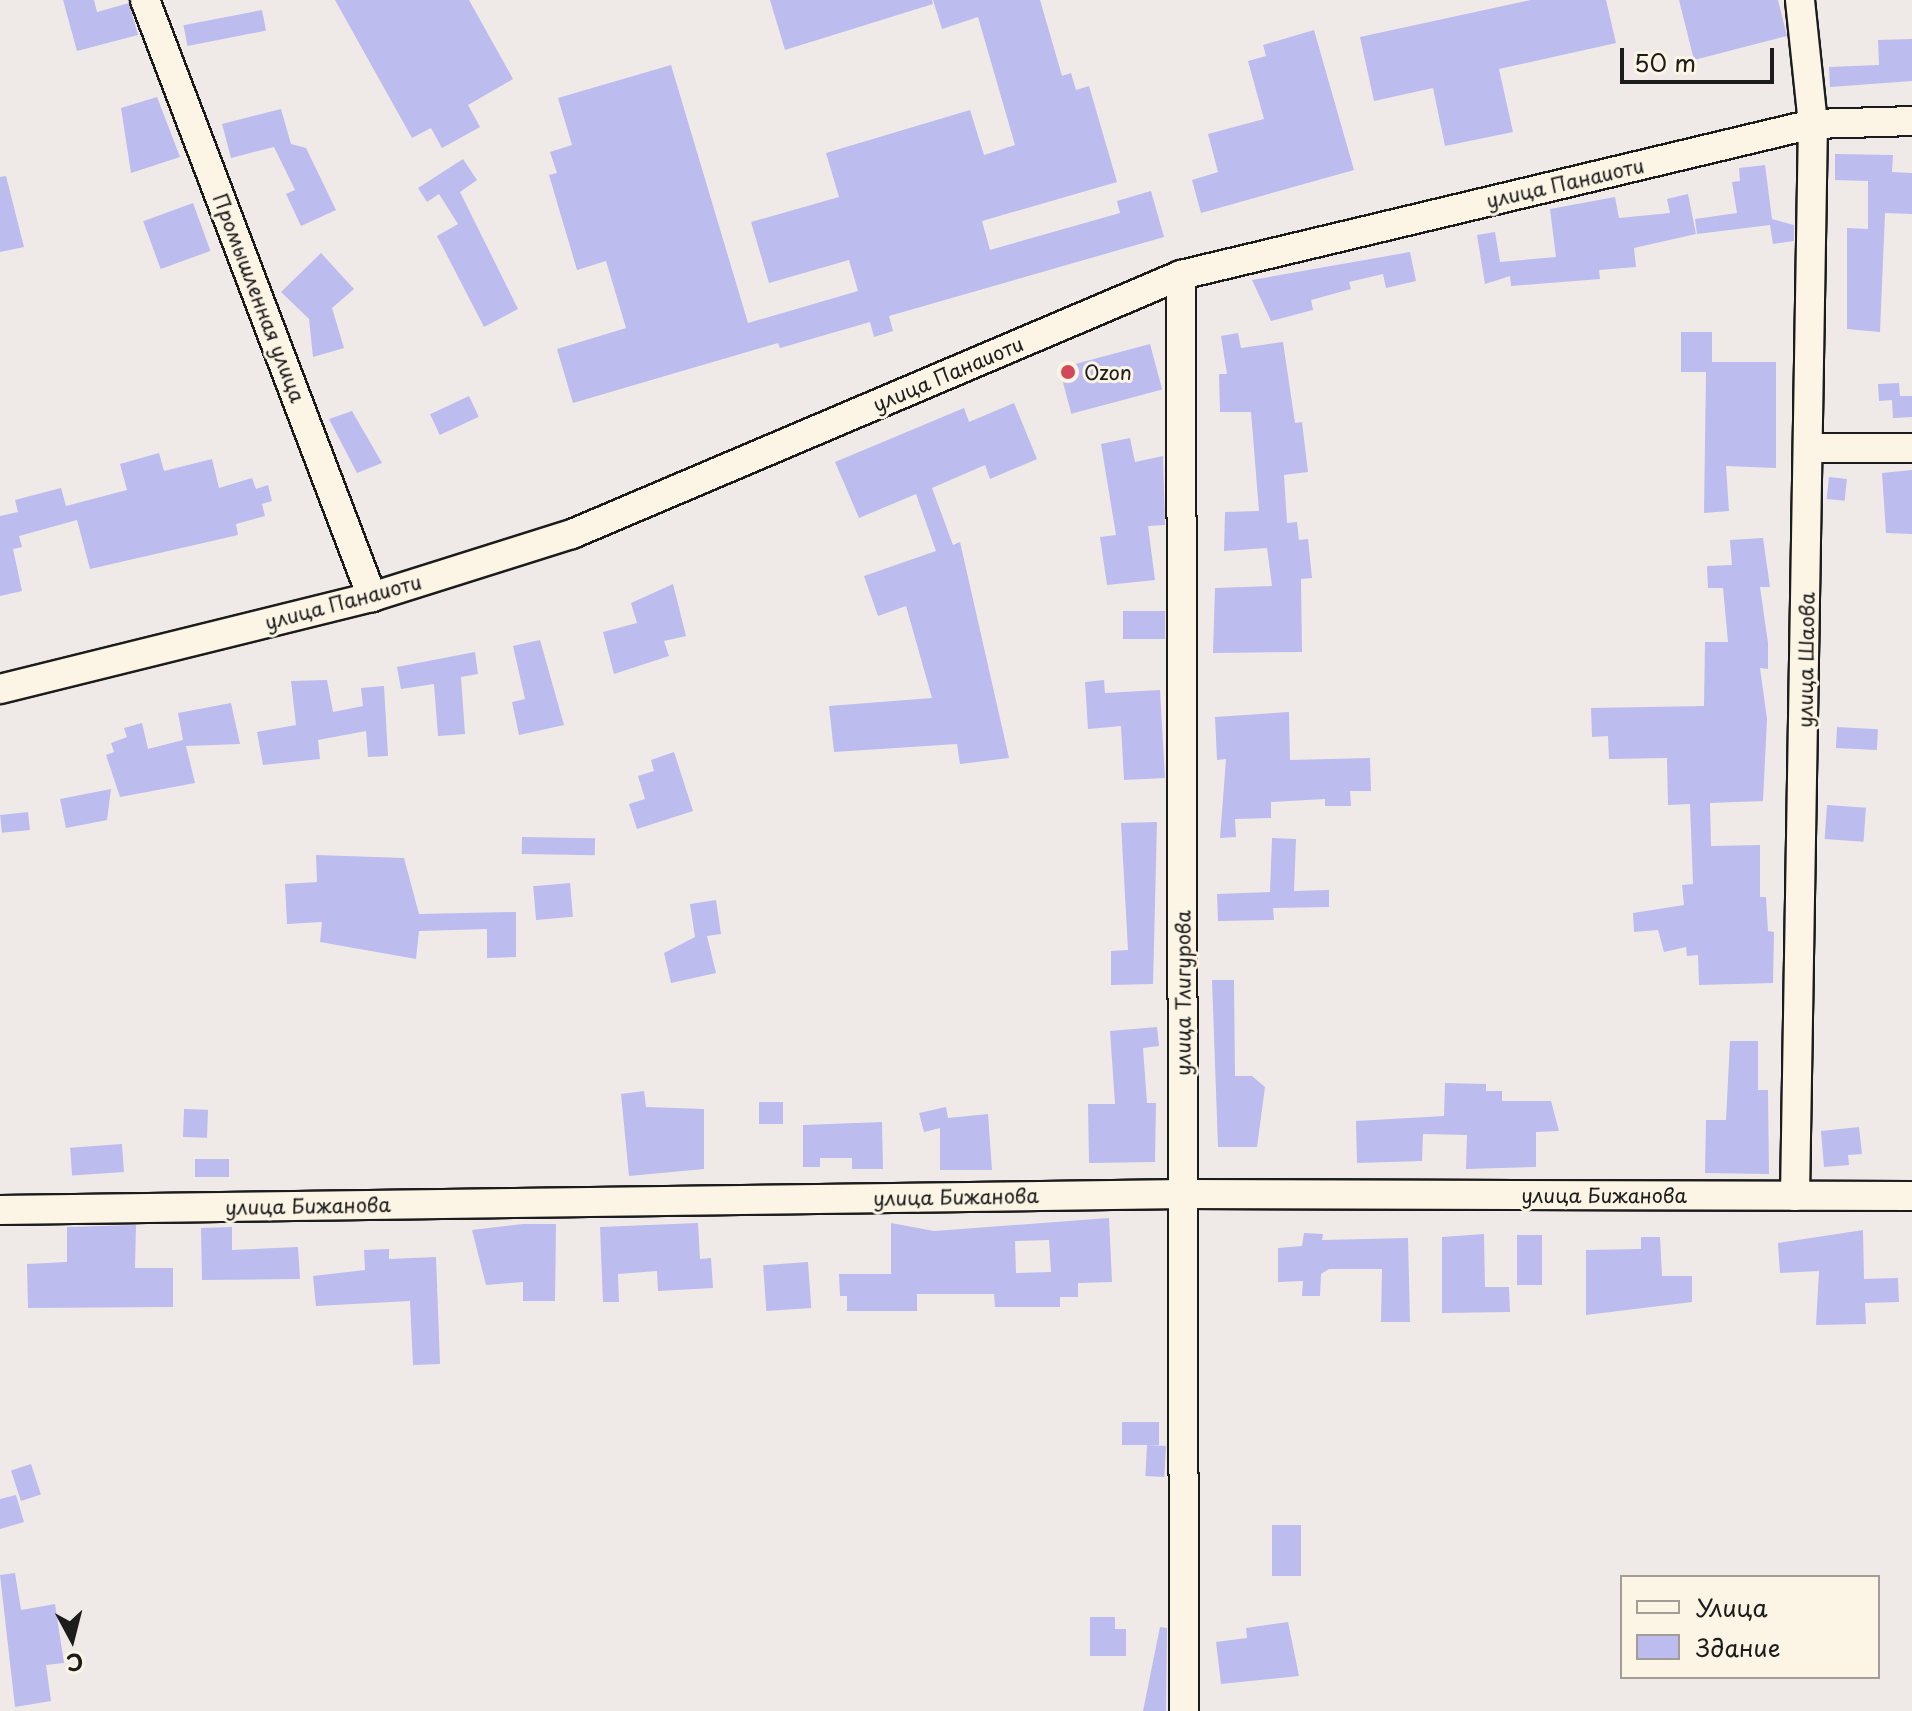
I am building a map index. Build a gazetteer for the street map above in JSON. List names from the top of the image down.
{
  "streets": {
    "street": [
      "улица Панаиоти",
      "Промышленная улица",
      "улица Шаова",
      "улица Тлигурова",
      "улица Бижанова"
    ]
  },
  "crossings": [
    ["улица Панаиоти", "Промышленная улица"],
    ["улица Панаиоти", "улица Шаова"],
    ["улица Панаиоти", "улица Тлигурова"],
    ["улица Шаова", "улица Бижанова"],
    ["улица Тлигурова", "улица Бижанова"]
  ],
  "places": ["Ozon"],
  "legend": ["Улица", "Здание"],
  "scale_bar": "50 m",
  "north": "bottom"
}
